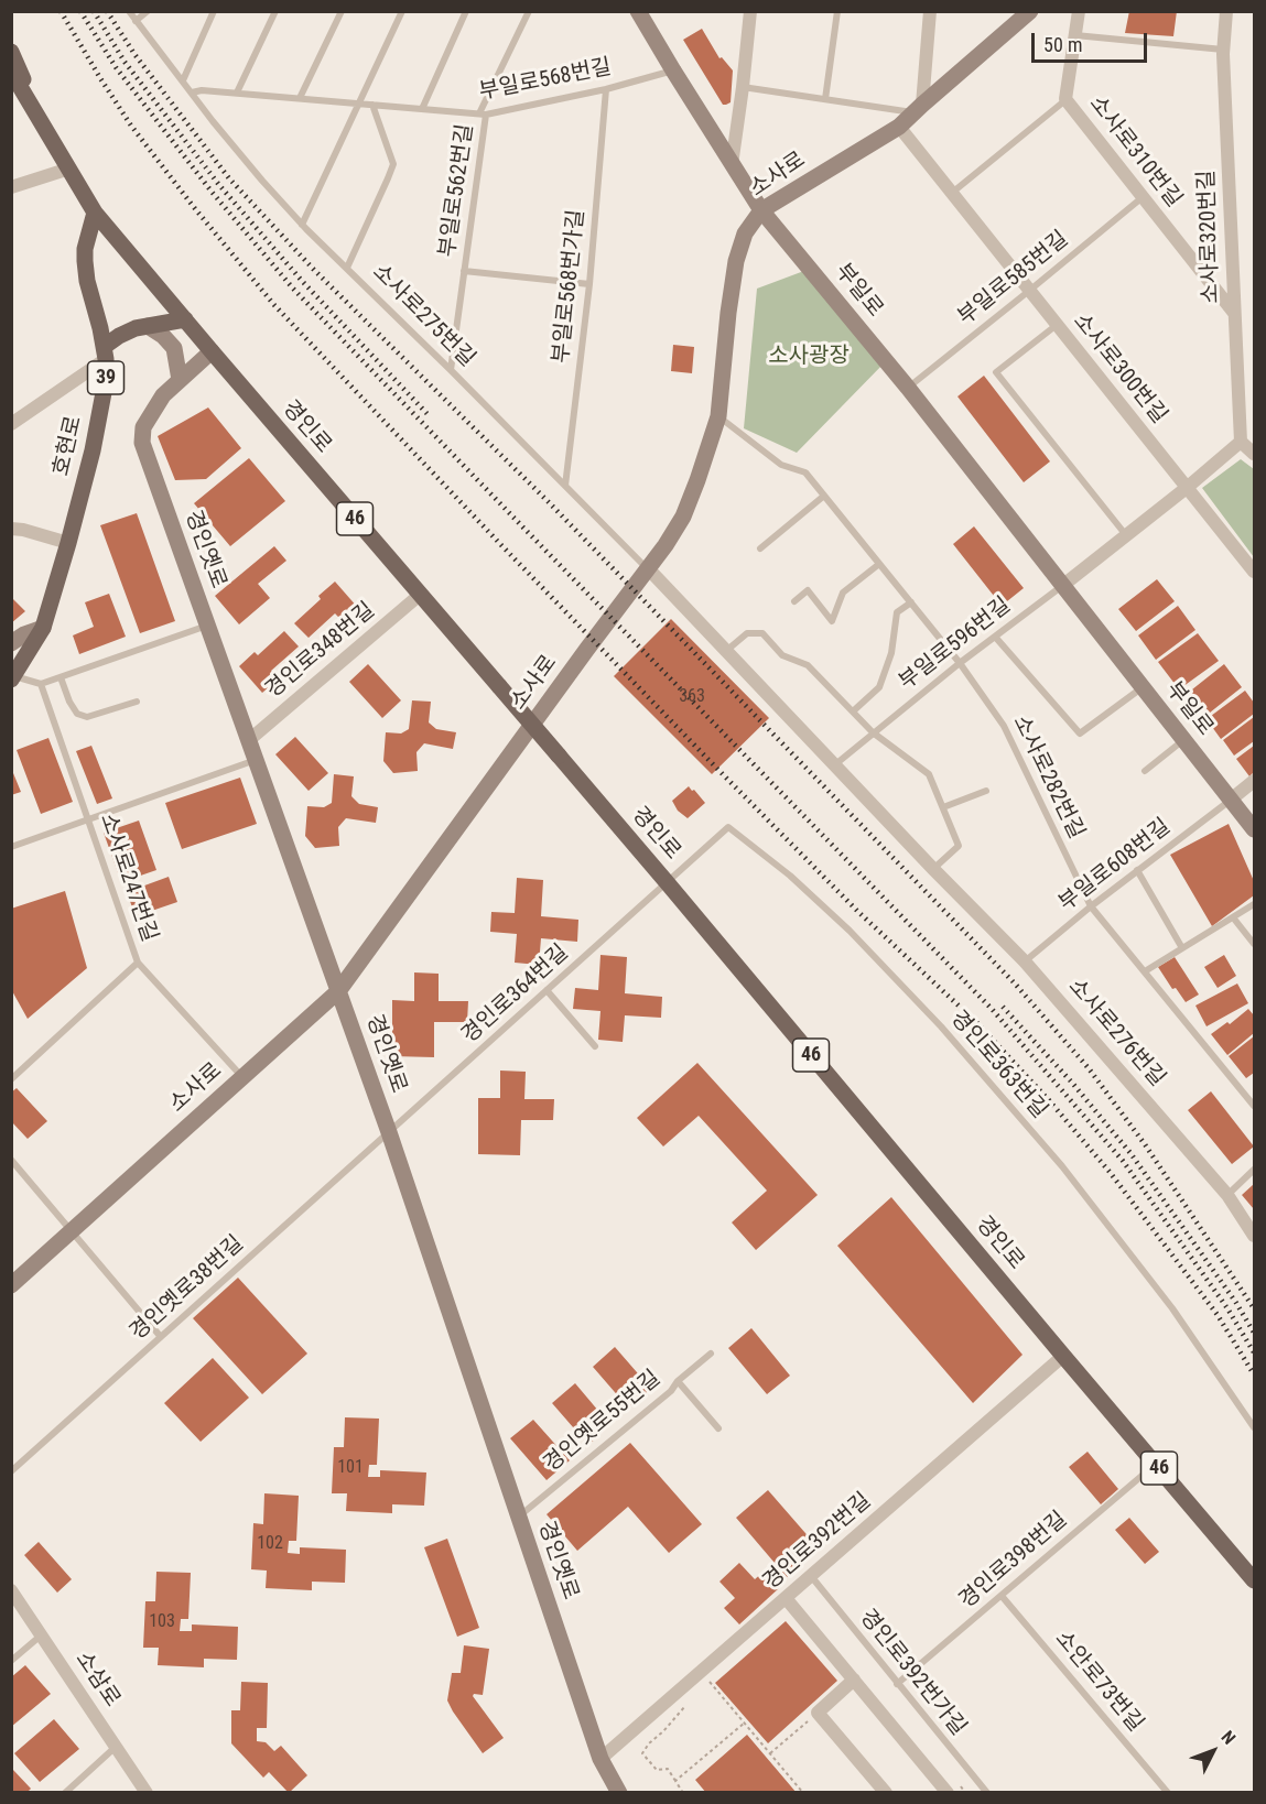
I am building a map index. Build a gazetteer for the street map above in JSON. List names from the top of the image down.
{
  "streets": {
    "main road": [
      "39",
      "경인로",
      "호현로",
      "46"
    ],
    "street": [
      "소사로310번길",
      "소사로",
      "소사로320번길",
      "부일로",
      "소사로300번길",
      "경인옛로",
      "경인로348번길",
      "소사로276번길",
      "경인로392번길",
      "소삼로"
    ],
    "lane": [
      "부일로568번길",
      "부일로562번길",
      "부일로585번길",
      "부일로568번가길",
      "소사로275번길",
      "부일로596번길",
      "소사로282번길",
      "부일로608번길",
      "소사로247번길",
      "경인로364번길",
      "경인로363번길",
      "경인옛로38번길",
      "경인옛로55번길",
      "경인로398번길",
      "경인로392번가길",
      "소안로73번길"
    ]
  },
  "crossings": [
    ["부일로568번길", "부일로562번길"],
    ["부일로568번길", "부일로568번가길"],
    ["부일로568번길", "부일로"],
    ["부일로568번길", "소사로275번길"],
    ["소사로310번길", "소사로320번길"],
    ["소사로310번길", "부일로585번길"],
    ["소사로", "부일로"],
    ["소사로", "소사로275번길"],
    ["소사로", "소사로300번길"],
    ["소사로", "경인옛로"],
    ["소사로", "소사로282번길"],
    ["소사로", "소사로247번길"],
    ["소사로", "소사로276번길"],
    ["부일로562번길", "부일로568번가길"],
    ["부일로562번길", "소사로275번길"],
    ["부일로585번길", "부일로"],
    ["부일로585번길", "소사로300번길"],
    ["부일로568번가길", "소사로275번길"],
    ["부일로", "부일로596번길"],
    ["부일로", "부일로608번길"],
    ["소사로275번길", "소사로276번길"],
    ["경인로", "호현로"],
    ["경인로", "경인옛로"],
    ["경인로", "경인로348번길"],
    ["경인로", "경인로364번길"],
    ["경인로", "경인로363번길"],
    ["경인로", "경인로392번길"],
    ["경인로", "경인로398번길"],
    ["경인옛로", "경인로348번길"],
    ["경인옛로", "경인로364번길"],
    ["경인옛로", "경인옛로38번길"],
    ["경인옛로", "경인옛로55번길"],
    ["경인옛로", "경인로392번길"],
    ["부일로596번길", "소사로282번길"],
    ["부일로596번길", "소사로276번길"],
    ["소사로282번길", "부일로608번길"],
    ["부일로608번길", "소사로276번길"],
    ["경인로364번길", "경인로363번길"],
    ["경인로364번길", "경인옛로38번길"],
    ["경인로392번길", "경인로392번가길"],
    ["경인로398번길", "경인로392번가길"],
    ["경인로398번길", "소안로73번길"]
  ],
  "parks": ["소사광장"],
  "house_numbers": [
    "363",
    "101",
    "102",
    "103"
  ],
  "scale_bar": "50 m",
  "north": "top right"
}
